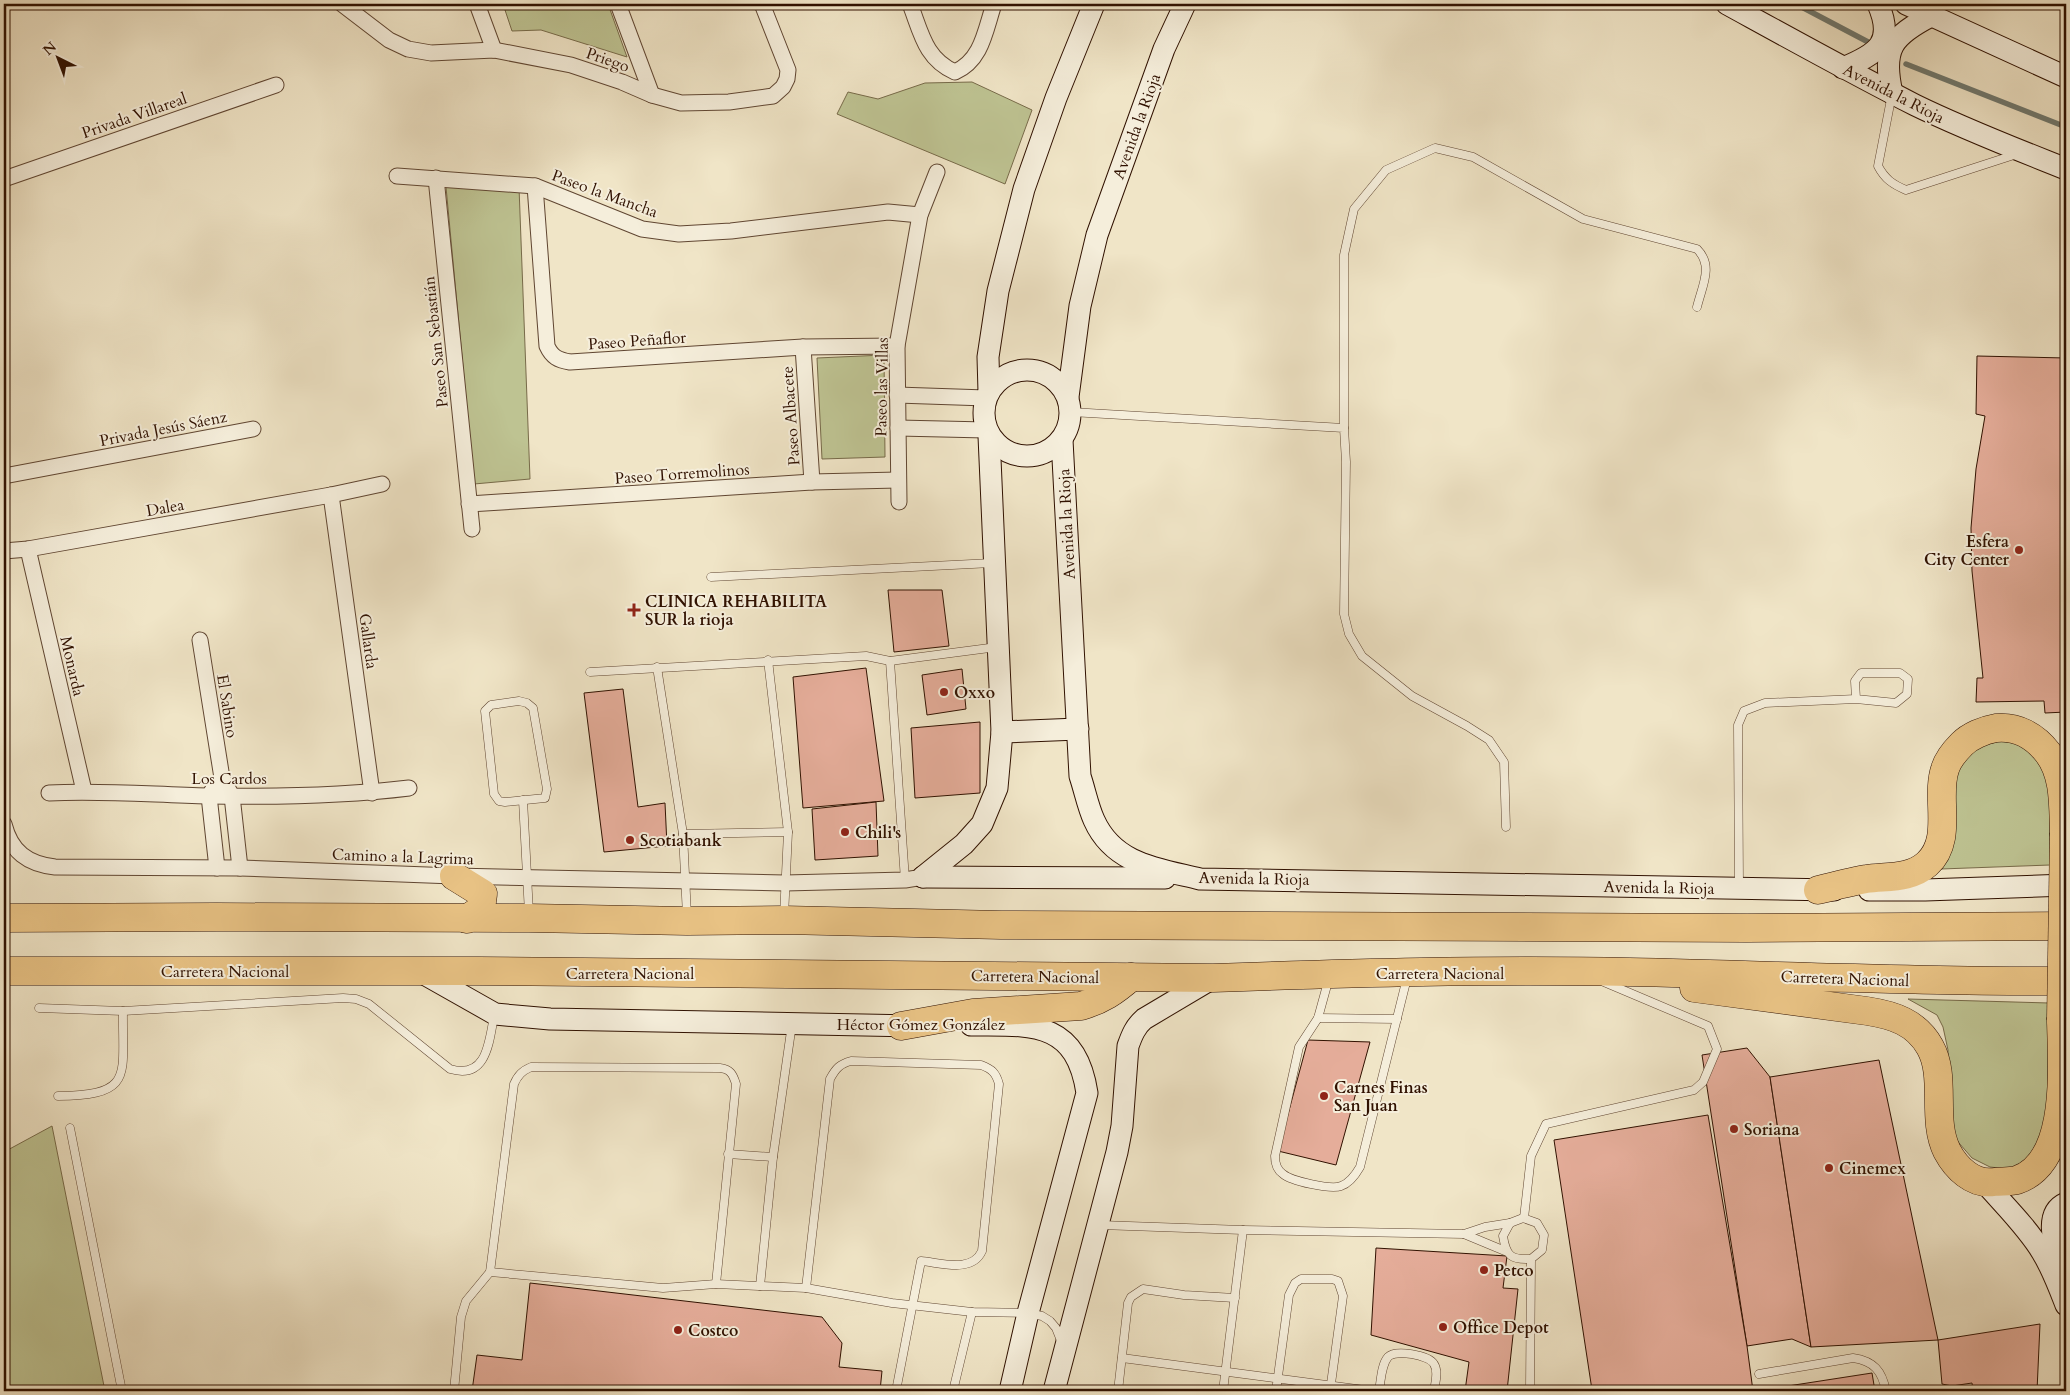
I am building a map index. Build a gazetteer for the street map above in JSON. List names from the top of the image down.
{
  "streets": {
    "highway": ["Carretera Nacional"],
    "street": [
      "Priego",
      "Avenida la Rioja",
      "Privada Villareal",
      "Paseo la Mancha",
      "Paseo Peñaflor",
      "Paseo San Sebastián",
      "Paseo las Villas",
      "Paseo Albacete",
      "Privada Jesús Sáenz",
      "Paseo Torremolinos",
      "Dalea",
      "Gallarda",
      "Monarda",
      "El Sabino",
      "Los Cardos",
      "Camino a la Lagrima",
      "Héctor Gómez González"
    ]
  },
  "crossings": [
    ["Paseo la Mancha", "Paseo Peñaflor"],
    ["Paseo la Mancha", "Paseo San Sebastián"],
    ["Paseo la Mancha", "Paseo las Villas"],
    ["Paseo Peñaflor", "Paseo las Villas"],
    ["Paseo Peñaflor", "Paseo Albacete"],
    ["Paseo San Sebastián", "Paseo Torremolinos"],
    ["Paseo las Villas", "Paseo Torremolinos"],
    ["Paseo Albacete", "Paseo Torremolinos"],
    ["Dalea", "Gallarda"],
    ["Dalea", "Monarda"],
    ["Gallarda", "Los Cardos"],
    ["Monarda", "Los Cardos"],
    ["El Sabino", "Los Cardos"],
    ["El Sabino", "Camino a la Lagrima"],
    ["Carretera Nacional", "Héctor Gómez González"]
  ],
  "places": {
    "other": [
      "Esfera City Center",
      "Oxxo",
      "Chili's",
      "Scotiabank",
      "Carnes Finas San Juan",
      "Soriana",
      "Cinemex",
      "Petco",
      "Office Depot",
      "Costco"
    ],
    "health": ["CLINICA REHABILITA SUR la rioja"]
  },
  "north": "top left"
}
